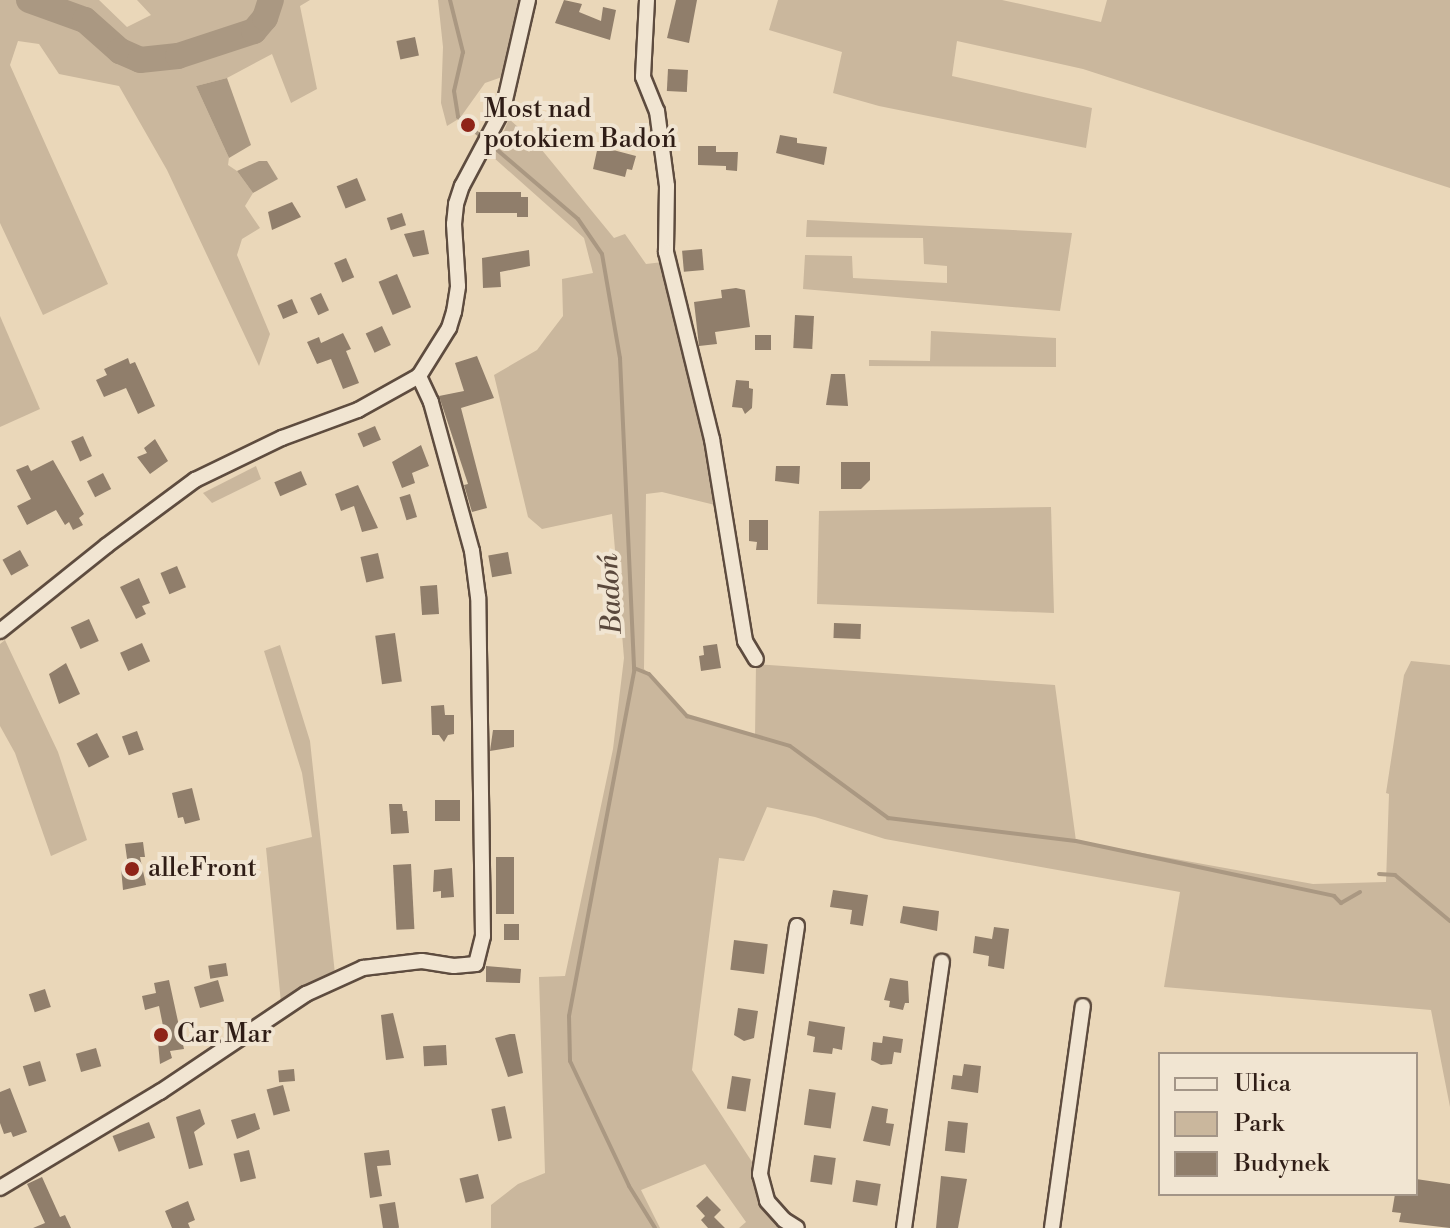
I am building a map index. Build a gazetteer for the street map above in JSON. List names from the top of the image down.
{
  "water": ["Badoń"],
  "places": ["Most nad potokiem Badoń", "alleFront", "Car Mar"],
  "legend": ["Ulica", "Park", "Budynek"]
}
